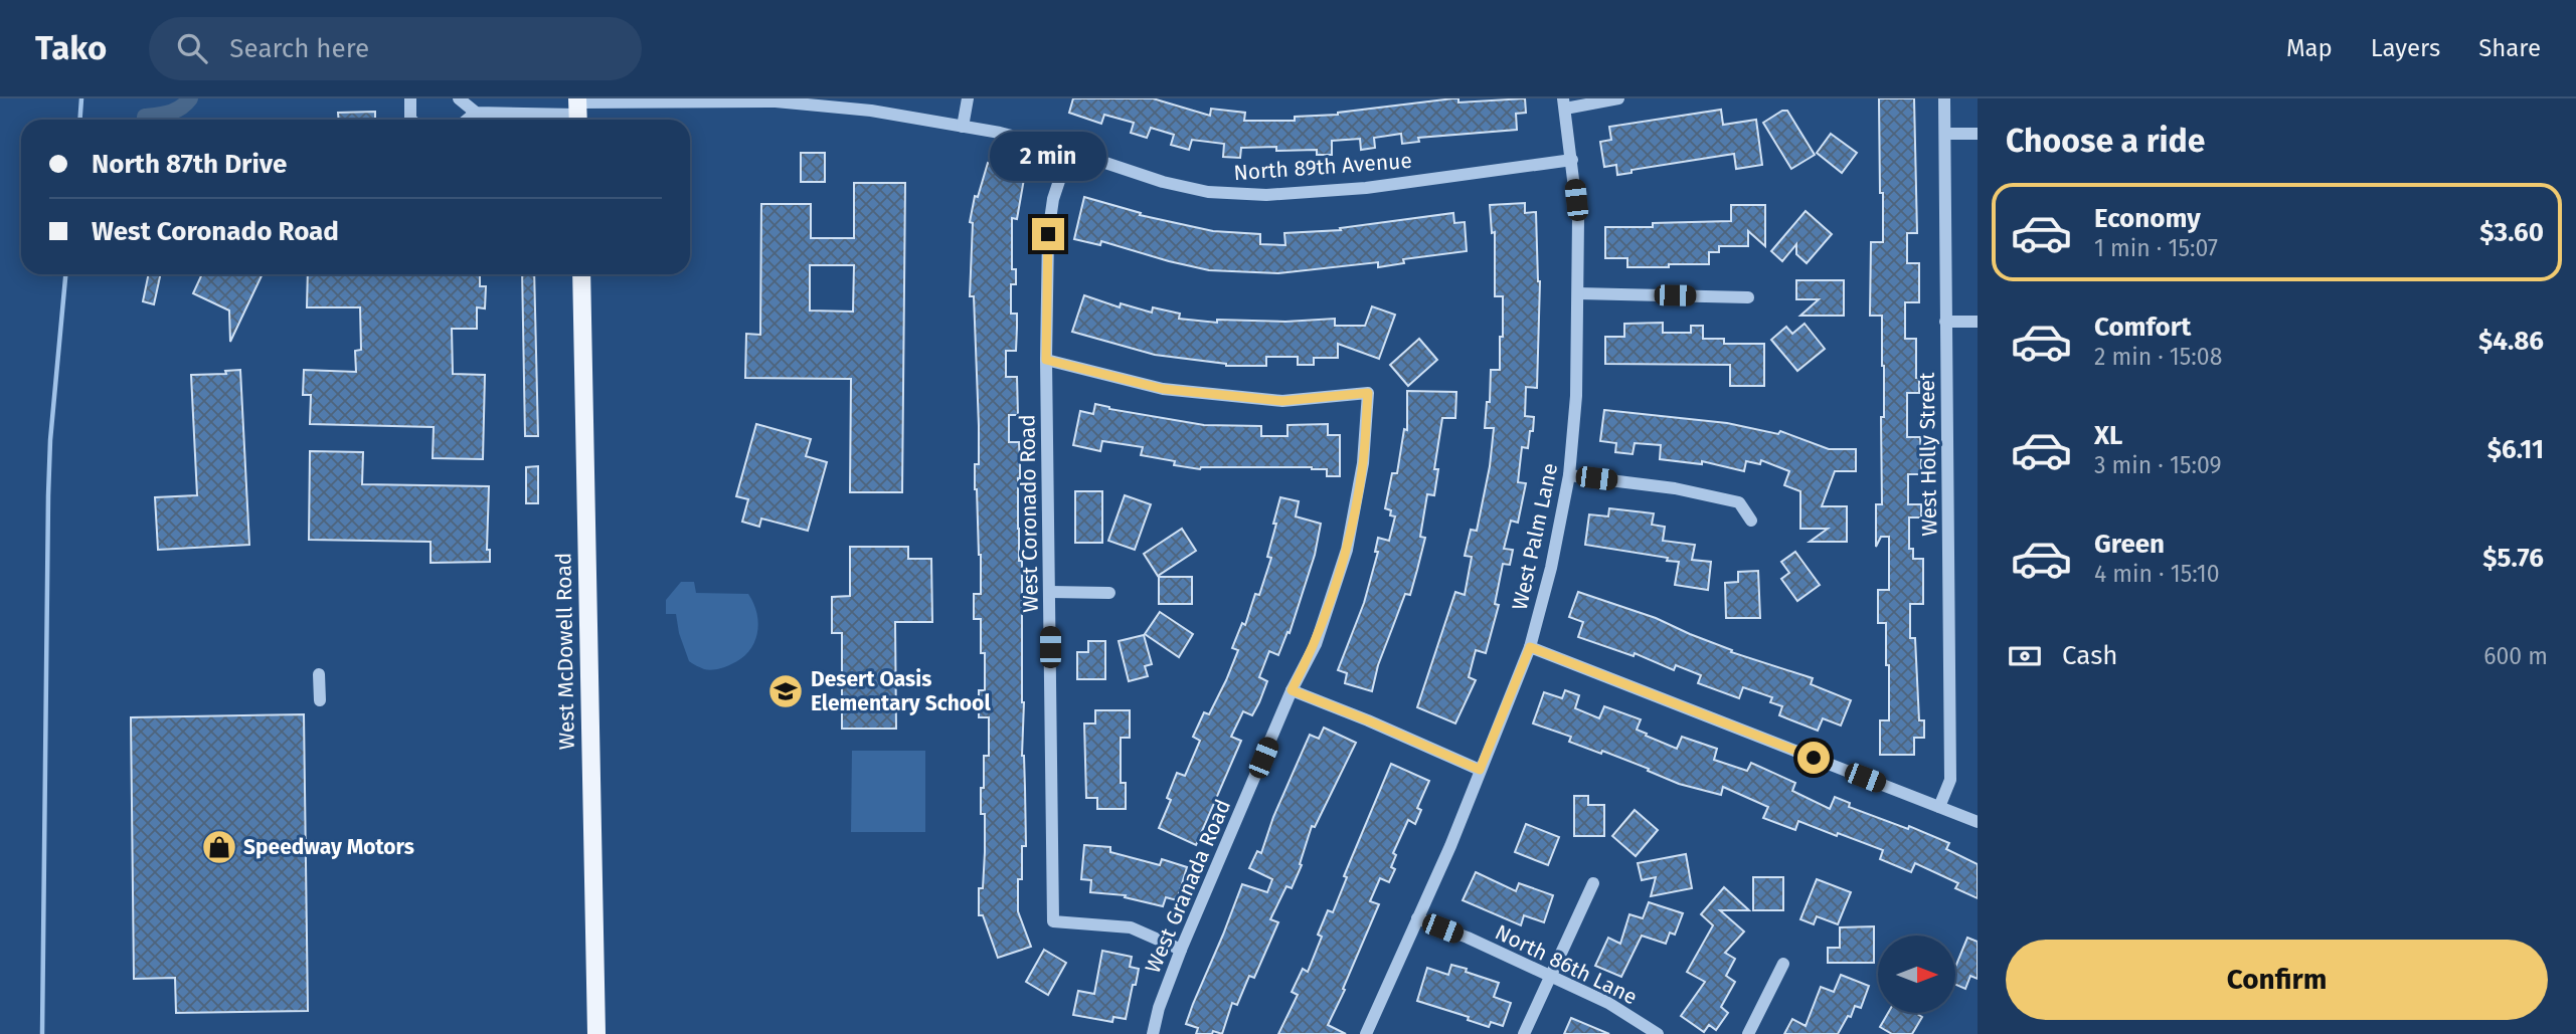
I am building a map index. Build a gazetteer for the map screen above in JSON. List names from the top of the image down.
{
  "streets": {
    "main road": ["West McDowell Road"],
    "street": [
      "North 89th Avenue",
      "West Holly Street",
      "West Coronado Road",
      "West Palm Lane",
      "West Granada Road",
      "North 86th Lane"
    ]
  },
  "crossings": [
    ["North 89th Avenue", "West Coronado Road"],
    ["North 89th Avenue", "West Palm Lane"],
    ["West Coronado Road", "West Granada Road"],
    ["West Palm Lane", "North 86th Lane"]
  ],
  "places": {
    "school or university": ["Desert Oasis Elementary School"],
    "shop": ["Speedway Motors"]
  },
  "north": "right",
  "page": {
    "header": "Tako",
    "search": "Search here",
    "nav": ["Map", "Layers", "Share"],
    "heading": "Choose a ride",
    "banner": ["North 87th Drive", "West Coronado Road"],
    "bubble": "2 min",
    "list": [
      {
        "name": "Economy",
        "note": "1 min · 15:07",
        "value": "$3.60"
      },
      {
        "name": "Comfort",
        "note": "2 min · 15:08",
        "value": "$4.86"
      },
      {
        "name": "XL",
        "note": "3 min · 15:09",
        "value": "$6.11"
      },
      {
        "name": "Green",
        "note": "4 min · 15:10",
        "value": "$5.76"
      }
    ],
    "pay": ["Cash", "600 m"],
    "buttons": "Confirm"
  }
}
